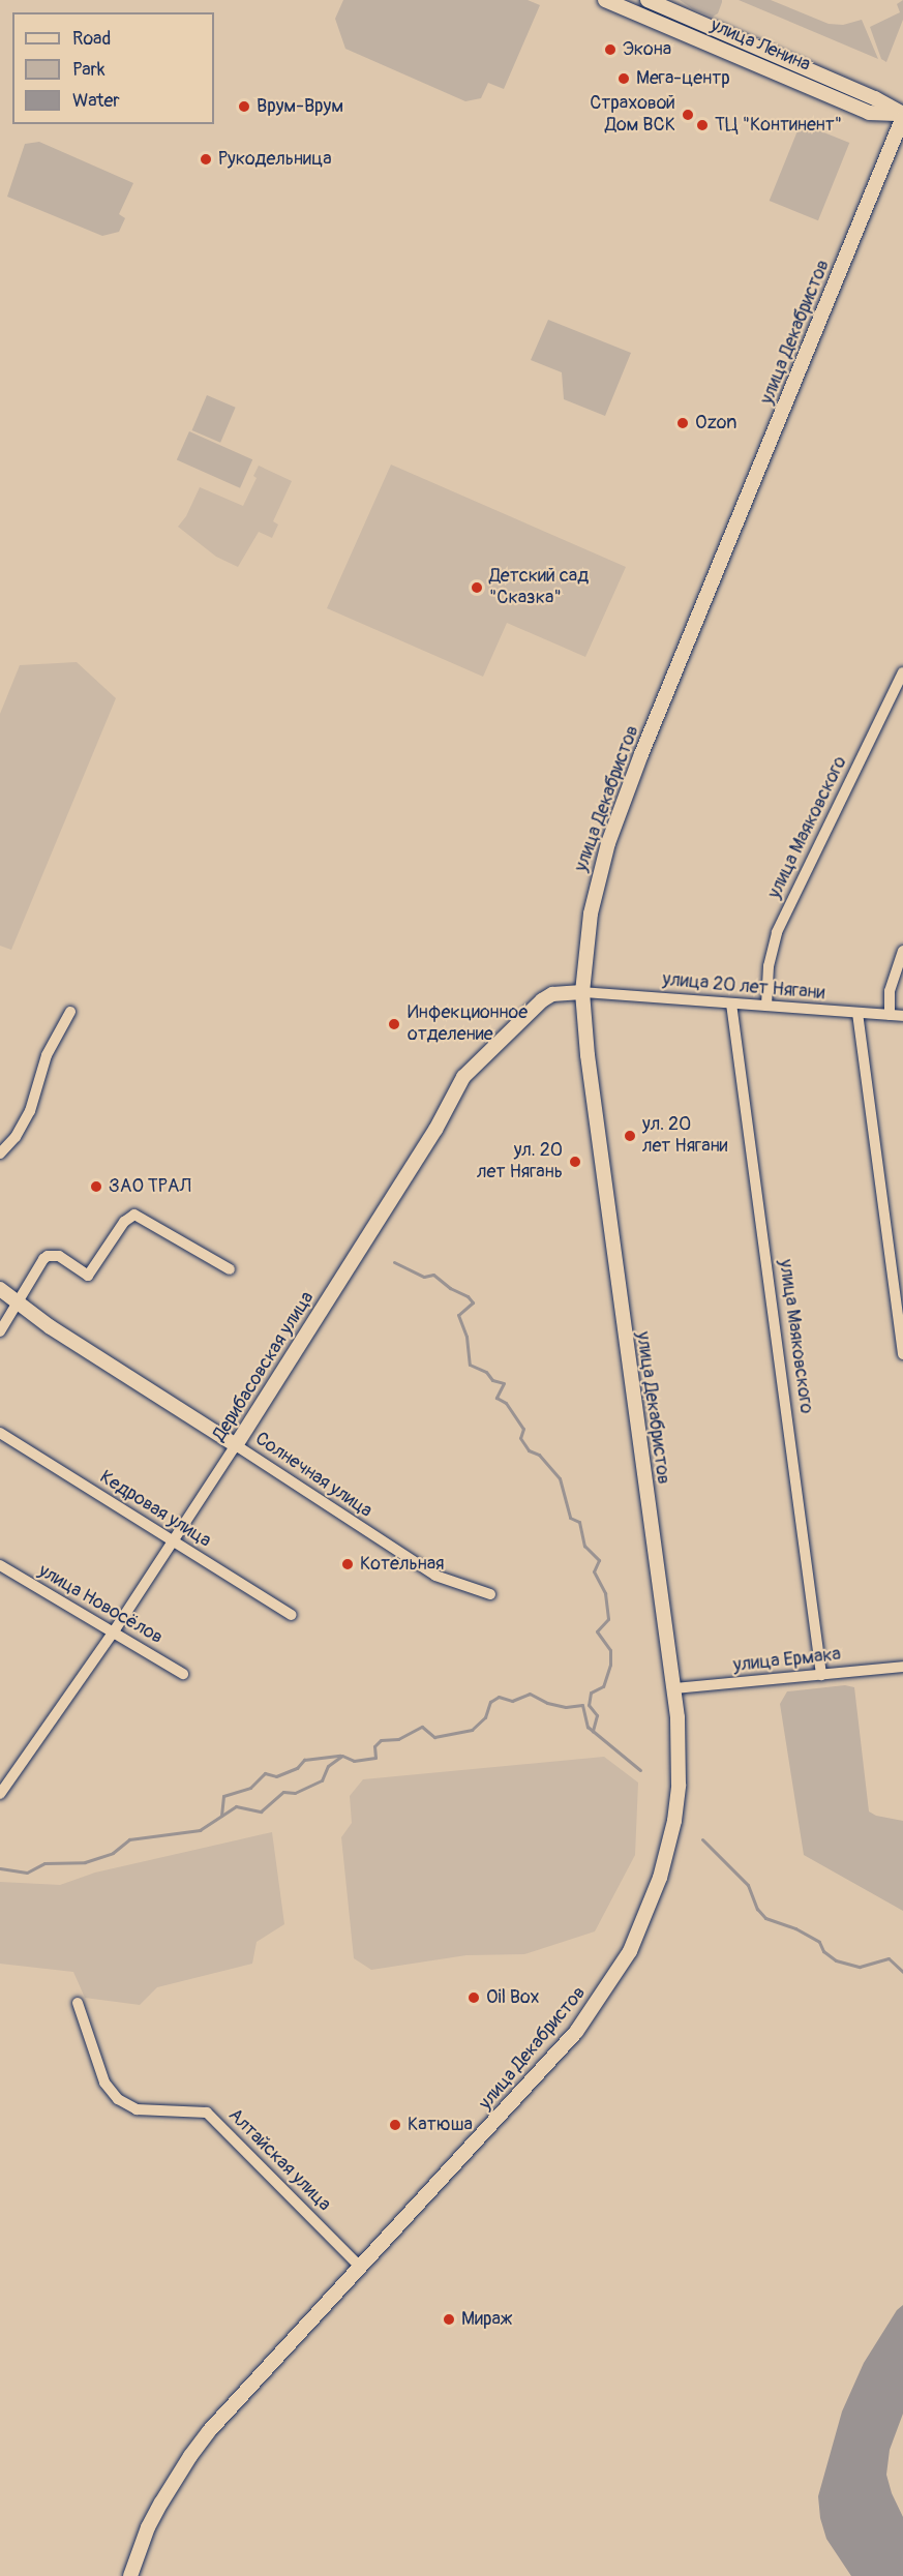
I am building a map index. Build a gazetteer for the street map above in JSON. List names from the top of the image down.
{
  "streets": {
    "main road": [
      "улица Ленина",
      "улица Декабристов",
      "Дерибасовская улица",
      "Солнечная улица"
    ],
    "street": [
      "улица Маяковского",
      "улица 20 лет Нягани",
      "Кедровая улица",
      "улица Новосёлов",
      "улица Ермака",
      "Алтайская улица"
    ]
  },
  "crossings": [
    ["улица Ленина", "улица Декабристов"],
    ["улица Декабристов", "улица 20 лет Нягани"],
    ["улица Декабристов", "Дерибасовская улица"],
    ["улица Декабристов", "улица Ермака"],
    ["улица Декабристов", "Алтайская улица"],
    ["улица Маяковского", "улица 20 лет Нягани"],
    ["улица Маяковского", "улица Ермака"],
    ["улица 20 лет Нягани", "Дерибасовская улица"],
    ["Дерибасовская улица", "Солнечная улица"],
    ["Дерибасовская улица", "Кедровая улица"],
    ["Дерибасовская улица", "улица Новосёлов"]
  ],
  "places": [
    "Экона",
    "Мега-центр",
    "Врум-Врум",
    "Страховой Дом ВСК",
    "ТЦ \"Континент\"",
    "Рукодельница",
    "Ozon",
    "Детский сад \"Сказка\"",
    "Инфекционное отделение",
    "ул. 20 лет Нягани",
    "ул. 20 лет Нягань",
    "ЗАО ТРАЛ",
    "Котельная",
    "Oil Box",
    "Катюша",
    "Мираж"
  ],
  "legend": ["Road", "Park", "Water"]
}
